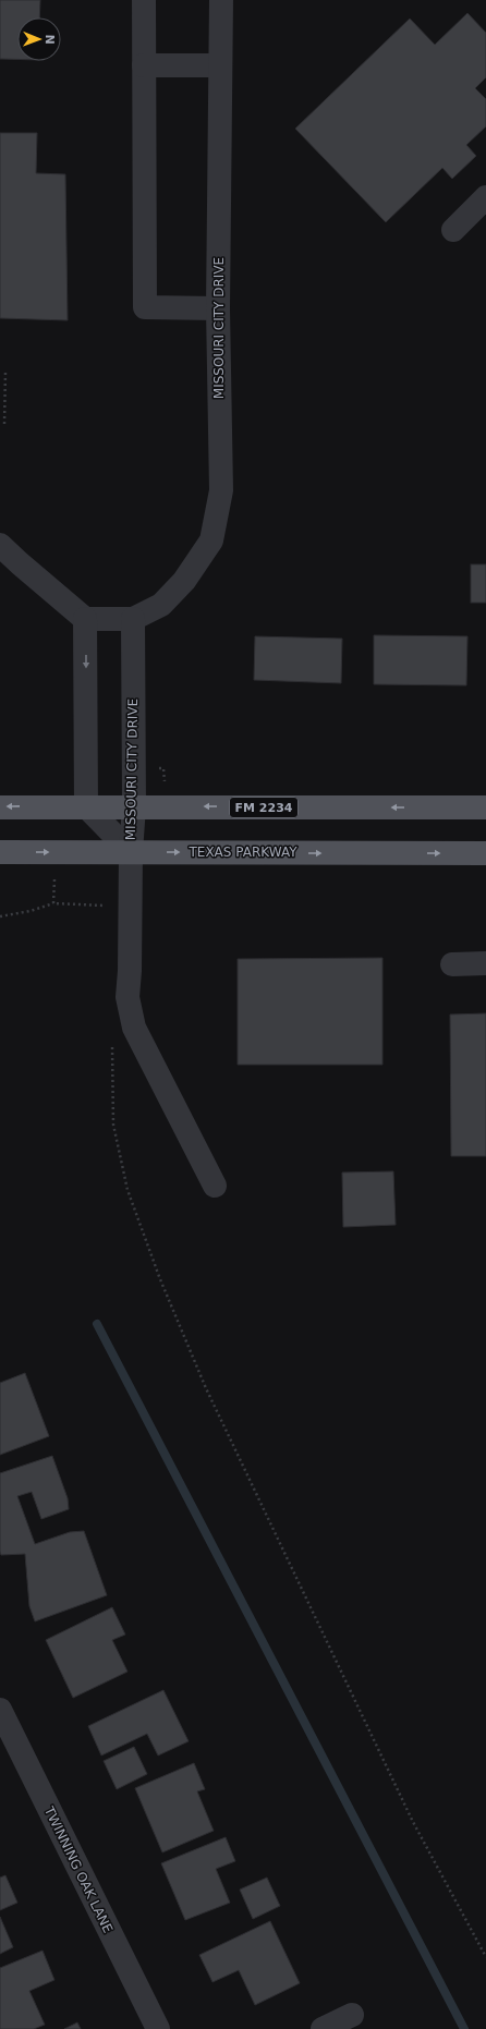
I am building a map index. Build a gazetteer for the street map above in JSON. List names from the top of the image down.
{
  "streets": {
    "main road": ["FM 2234", "TEXAS PARKWAY"],
    "street": ["MISSOURI CITY DRIVE", "TWINNING OAK LANE"]
  },
  "crossings": [
    ["MISSOURI CITY DRIVE", "FM 2234"],
    ["MISSOURI CITY DRIVE", "TEXAS PARKWAY"]
  ],
  "north": "right"
}
